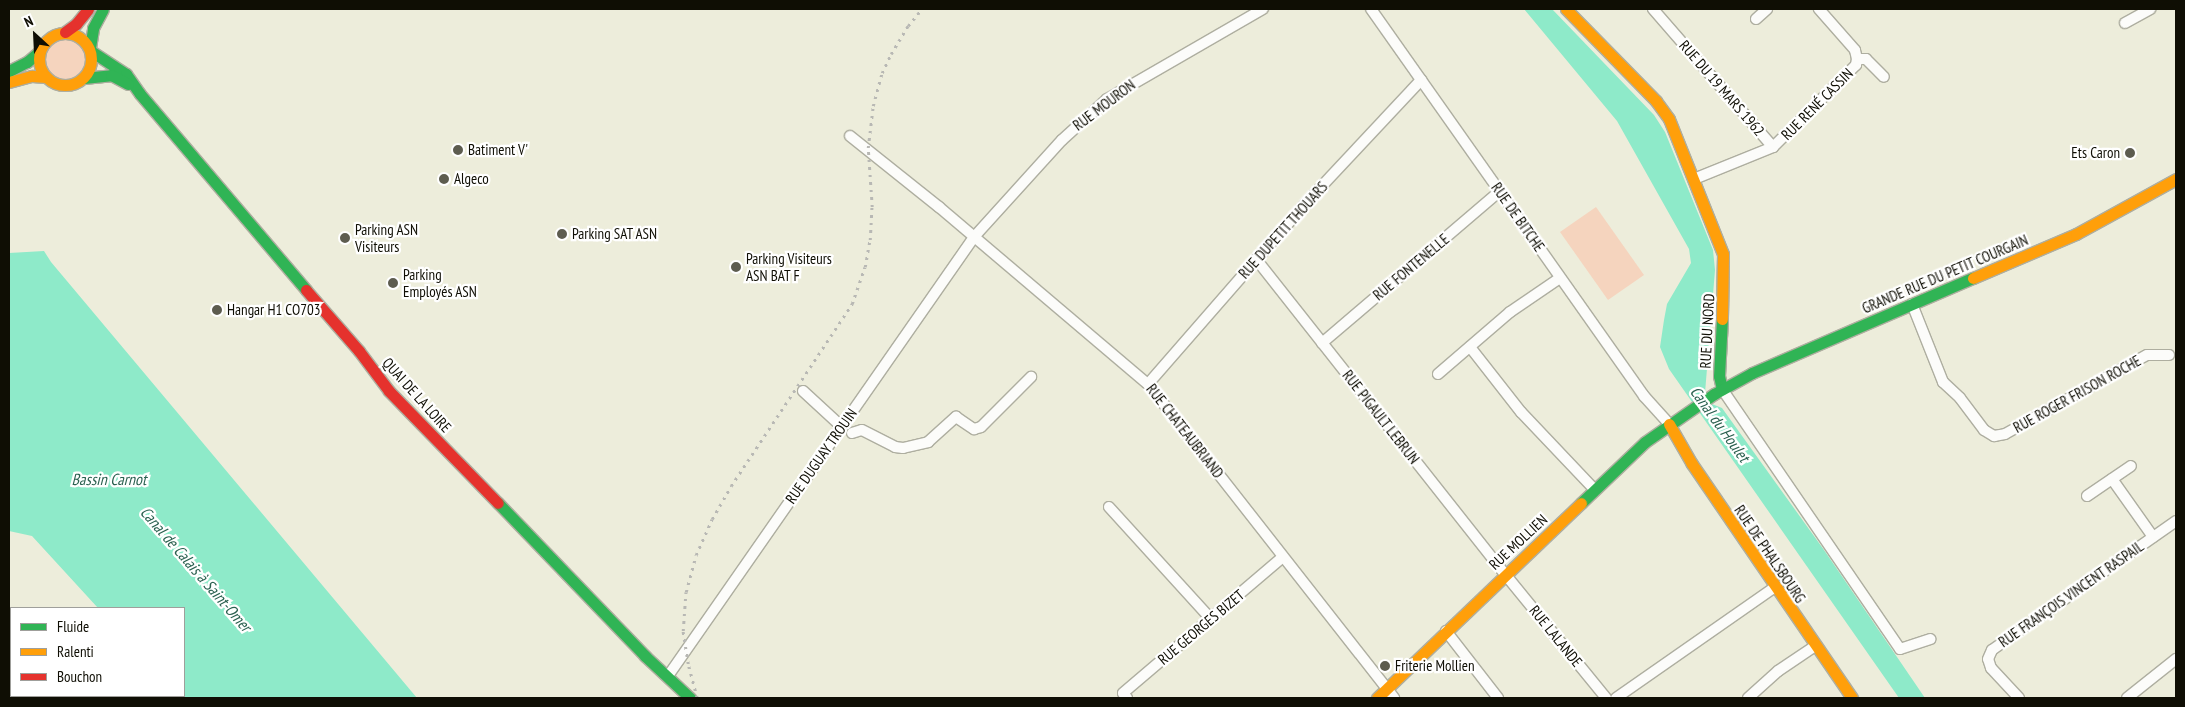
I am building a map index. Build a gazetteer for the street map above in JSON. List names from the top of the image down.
{
  "streets": {
    "street": [
      "RUE DU 19 MARS 1962",
      "RUE RENÉ CASSIN",
      "RUE MOURON",
      "RUE DE BITCHE",
      "RUE DUPETIT THOUARS",
      "RUE FONTENELLE",
      "GRANDE RUE DU PETIT COURGAIN",
      "RUE DU NORD",
      "RUE ROGER FRISON ROCHE",
      "QUAI DE LA LOIRE",
      "RUE PIGAULT LEBRUN",
      "RUE CHATEAUBRIAND",
      "RUE DUGUAY TROUIN",
      "RUE MOLLIEN",
      "RUE DE PHALSBOURG",
      "RUE FRANÇOIS VINCENT RASPAIL",
      "RUE GEORGES BIZET",
      "RUE LALANDE"
    ]
  },
  "crossings": [
    ["RUE DU 19 MARS 1962", "RUE RENÉ CASSIN"],
    ["RUE DU 19 MARS 1962", "RUE DU NORD"],
    ["RUE MOURON", "RUE CHATEAUBRIAND"],
    ["RUE MOURON", "RUE DUGUAY TROUIN"],
    ["RUE DE BITCHE", "RUE DUPETIT THOUARS"],
    ["RUE DE BITCHE", "RUE FONTENELLE"],
    ["RUE DE BITCHE", "RUE MOLLIEN"],
    ["RUE DE BITCHE", "RUE DE PHALSBOURG"],
    ["RUE DUPETIT THOUARS", "RUE PIGAULT LEBRUN"],
    ["RUE DUPETIT THOUARS", "RUE CHATEAUBRIAND"],
    ["RUE FONTENELLE", "RUE PIGAULT LEBRUN"],
    ["GRANDE RUE DU PETIT COURGAIN", "RUE DU NORD"],
    ["GRANDE RUE DU PETIT COURGAIN", "RUE ROGER FRISON ROCHE"],
    ["GRANDE RUE DU PETIT COURGAIN", "RUE MOLLIEN"],
    ["QUAI DE LA LOIRE", "RUE DUGUAY TROUIN"],
    ["RUE PIGAULT LEBRUN", "RUE MOLLIEN"],
    ["RUE PIGAULT LEBRUN", "RUE LALANDE"],
    ["RUE CHATEAUBRIAND", "RUE DUGUAY TROUIN"],
    ["RUE CHATEAUBRIAND", "RUE MOLLIEN"],
    ["RUE CHATEAUBRIAND", "RUE GEORGES BIZET"],
    ["RUE MOLLIEN", "RUE DE PHALSBOURG"],
    ["RUE MOLLIEN", "RUE LALANDE"]
  ],
  "water": ["Canal du Houlet", "Bassin Carnot", "Canal de Calais à Saint-Omer"],
  "places": [
    "Batiment V'",
    "Ets Caron",
    "Algeco",
    "Parking SAT ASN",
    "Parking ASN Visiteurs",
    "Parking Visiteurs ASN BAT F",
    "Parking Employés ASN",
    "Hangar H1 CO703",
    "Friterie Mollien"
  ],
  "legend": ["Fluide", "Ralenti", "Bouchon"],
  "north": "top left"
}
